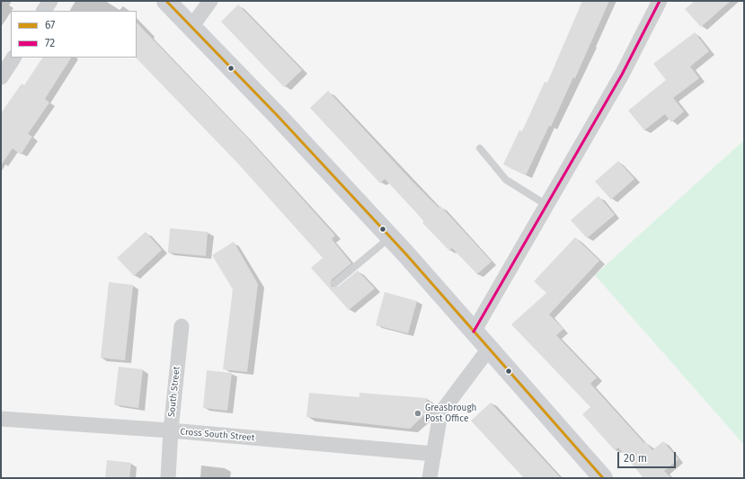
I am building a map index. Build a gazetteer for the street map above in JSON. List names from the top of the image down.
{
  "streets": {
    "street": ["South Street", "Cross South Street"]
  },
  "crossings": [
    ["South Street", "Cross South Street"]
  ],
  "places": ["Greasbrough Post Office"],
  "lines": ["transit line 67", "transit line 72"],
  "legend": ["67", "72"],
  "scale_bar": "20 m"
}
